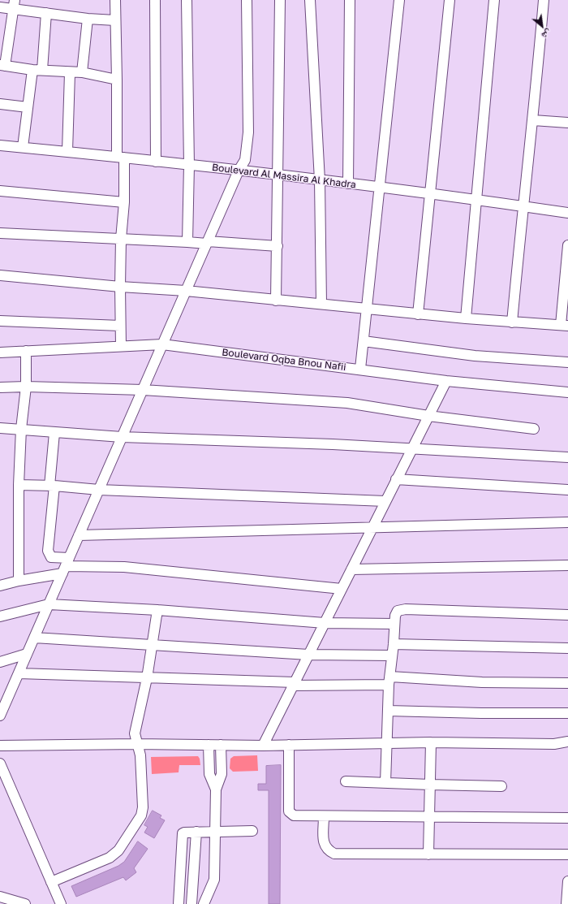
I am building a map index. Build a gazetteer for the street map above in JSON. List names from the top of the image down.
{
  "streets": {
    "street": ["Boulevard Al Massira Al Khadra", "Boulevard Oqba Bnou Nafii"]
  },
  "north": "bottom right"
}
